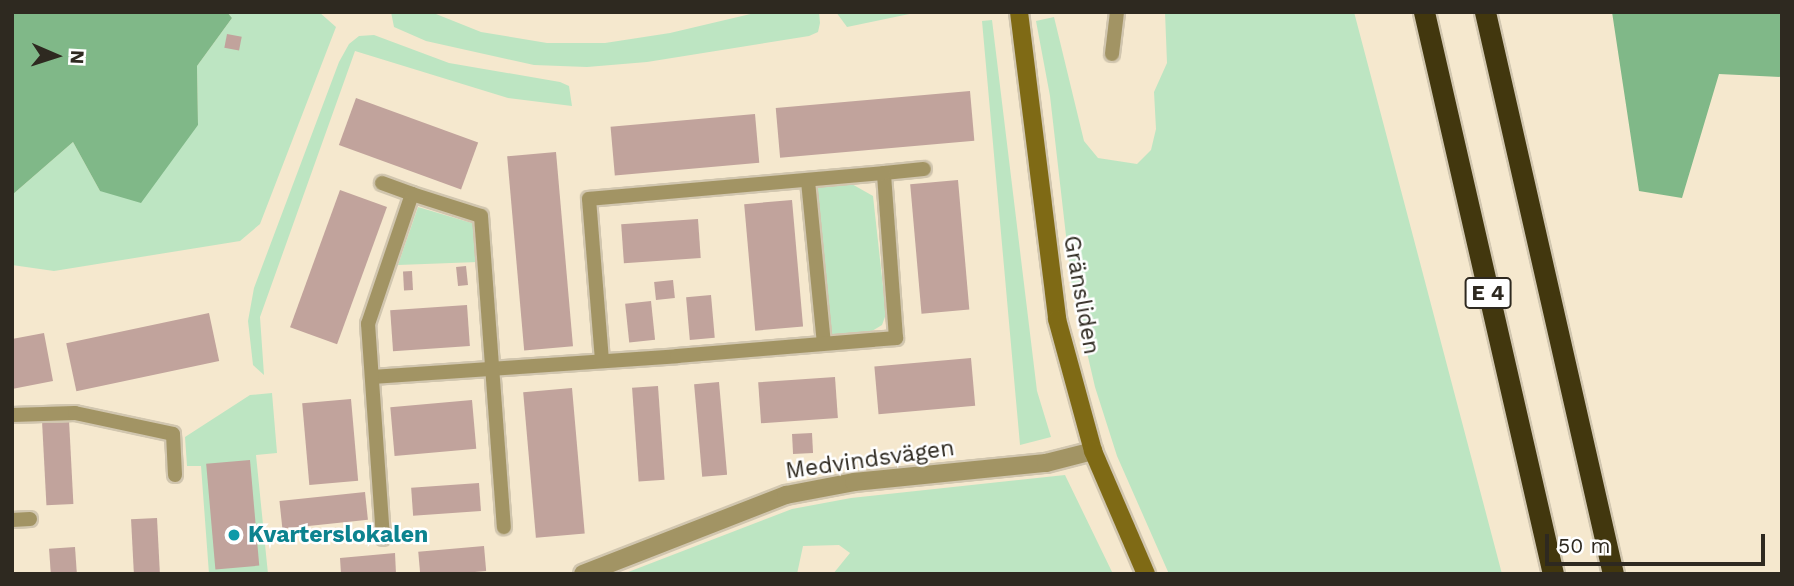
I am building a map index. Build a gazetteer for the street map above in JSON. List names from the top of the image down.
{
  "streets": {
    "highway": ["E 4"],
    "street": ["Gränsliden", "Medvindsvägen"]
  },
  "crossings": [
    ["Gränsliden", "Medvindsvägen"]
  ],
  "places": ["Kvarterslokalen"],
  "scale_bar": "50 m",
  "north": "right"
}
